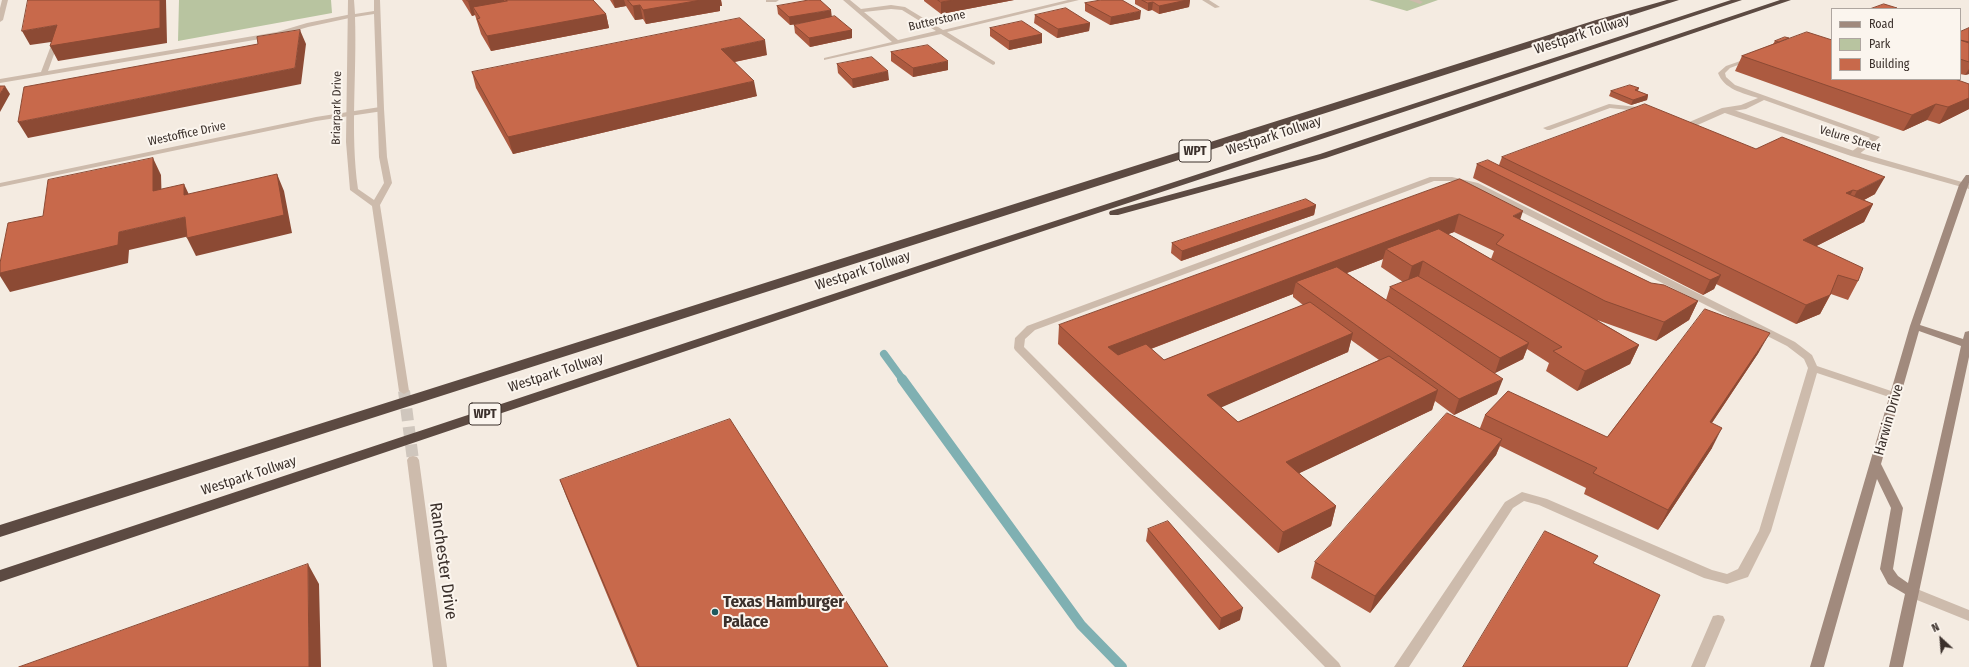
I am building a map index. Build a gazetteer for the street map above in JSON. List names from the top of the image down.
{
  "streets": {
    "highway": ["Westpark Tollway", "WPT"],
    "main road": ["Harwin Drive"],
    "street": [
      "Butterstone",
      "Briarpark Drive",
      "Westoffice Drive",
      "Velure Street",
      "Ranchester Drive"
    ]
  },
  "crossings": [
    ["Briarpark Drive", "Westoffice Drive"],
    ["Velure Street", "Harwin Drive"]
  ],
  "places": ["Texas Hamburger Palace"],
  "legend": ["Road", "Park", "Building"],
  "north": "top left"
}
